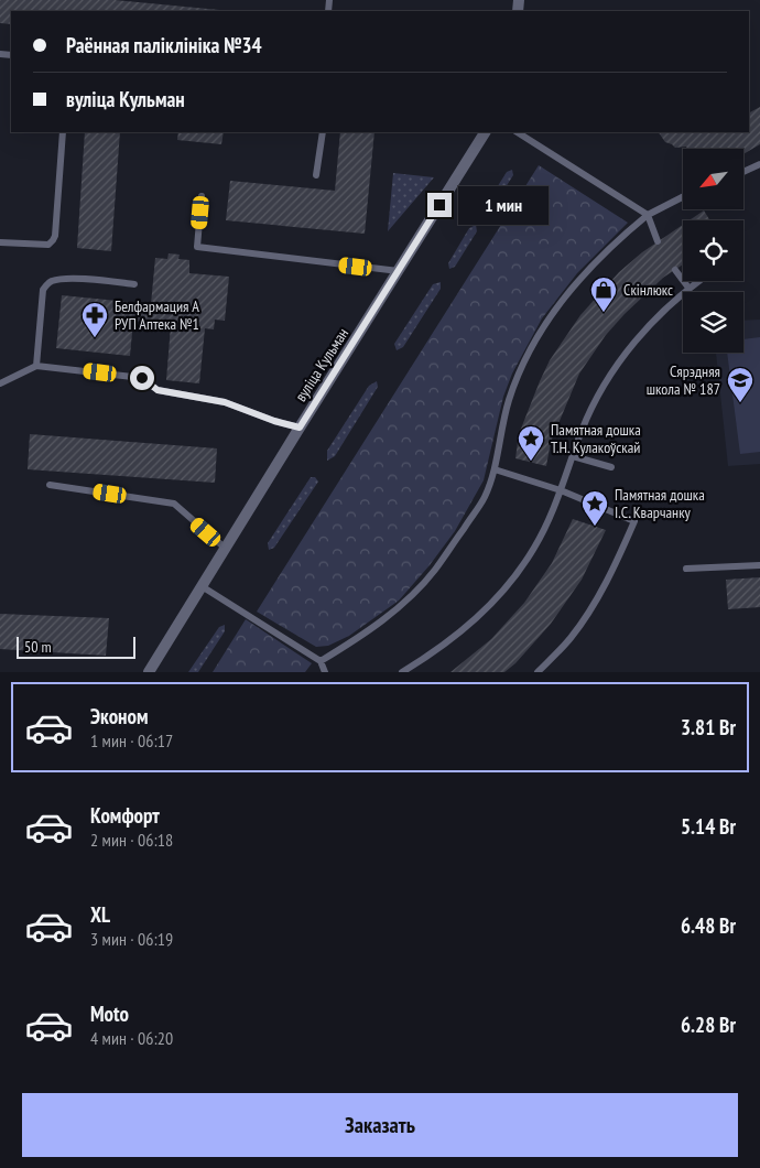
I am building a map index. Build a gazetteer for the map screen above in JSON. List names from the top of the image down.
{
  "streets": {
    "street": ["вуліца Кульман"]
  },
  "places": {
    "shop": ["Скінлюкс"],
    "pharmacy": ["Белфармация А РУП Аптека №1"],
    "school or university": ["Сярэдняя школа № 187"],
    "place": ["Памятная дошка Т.Н. Кулакоўскай", "Памятная дошка І.С. Кварчанку"]
  },
  "scale_bar": "50 m",
  "north": "bottom left",
  "page": {
    "banner": ["Раённая паліклініка №34", "вуліца Кульман"],
    "bubble": "1 мин",
    "scale": "50 m",
    "list": [
      {
        "name": "Эконом",
        "note": "1 мин · 06:17",
        "value": "3.81 Br"
      },
      {
        "name": "Комфорт",
        "note": "2 мин · 06:18",
        "value": "5.14 Br"
      },
      {
        "name": "XL",
        "note": "3 мин · 06:19",
        "value": "6.48 Br"
      },
      {
        "name": "Moto",
        "note": "4 мин · 06:20",
        "value": "6.28 Br"
      }
    ],
    "buttons": "Заказать"
  }
}
